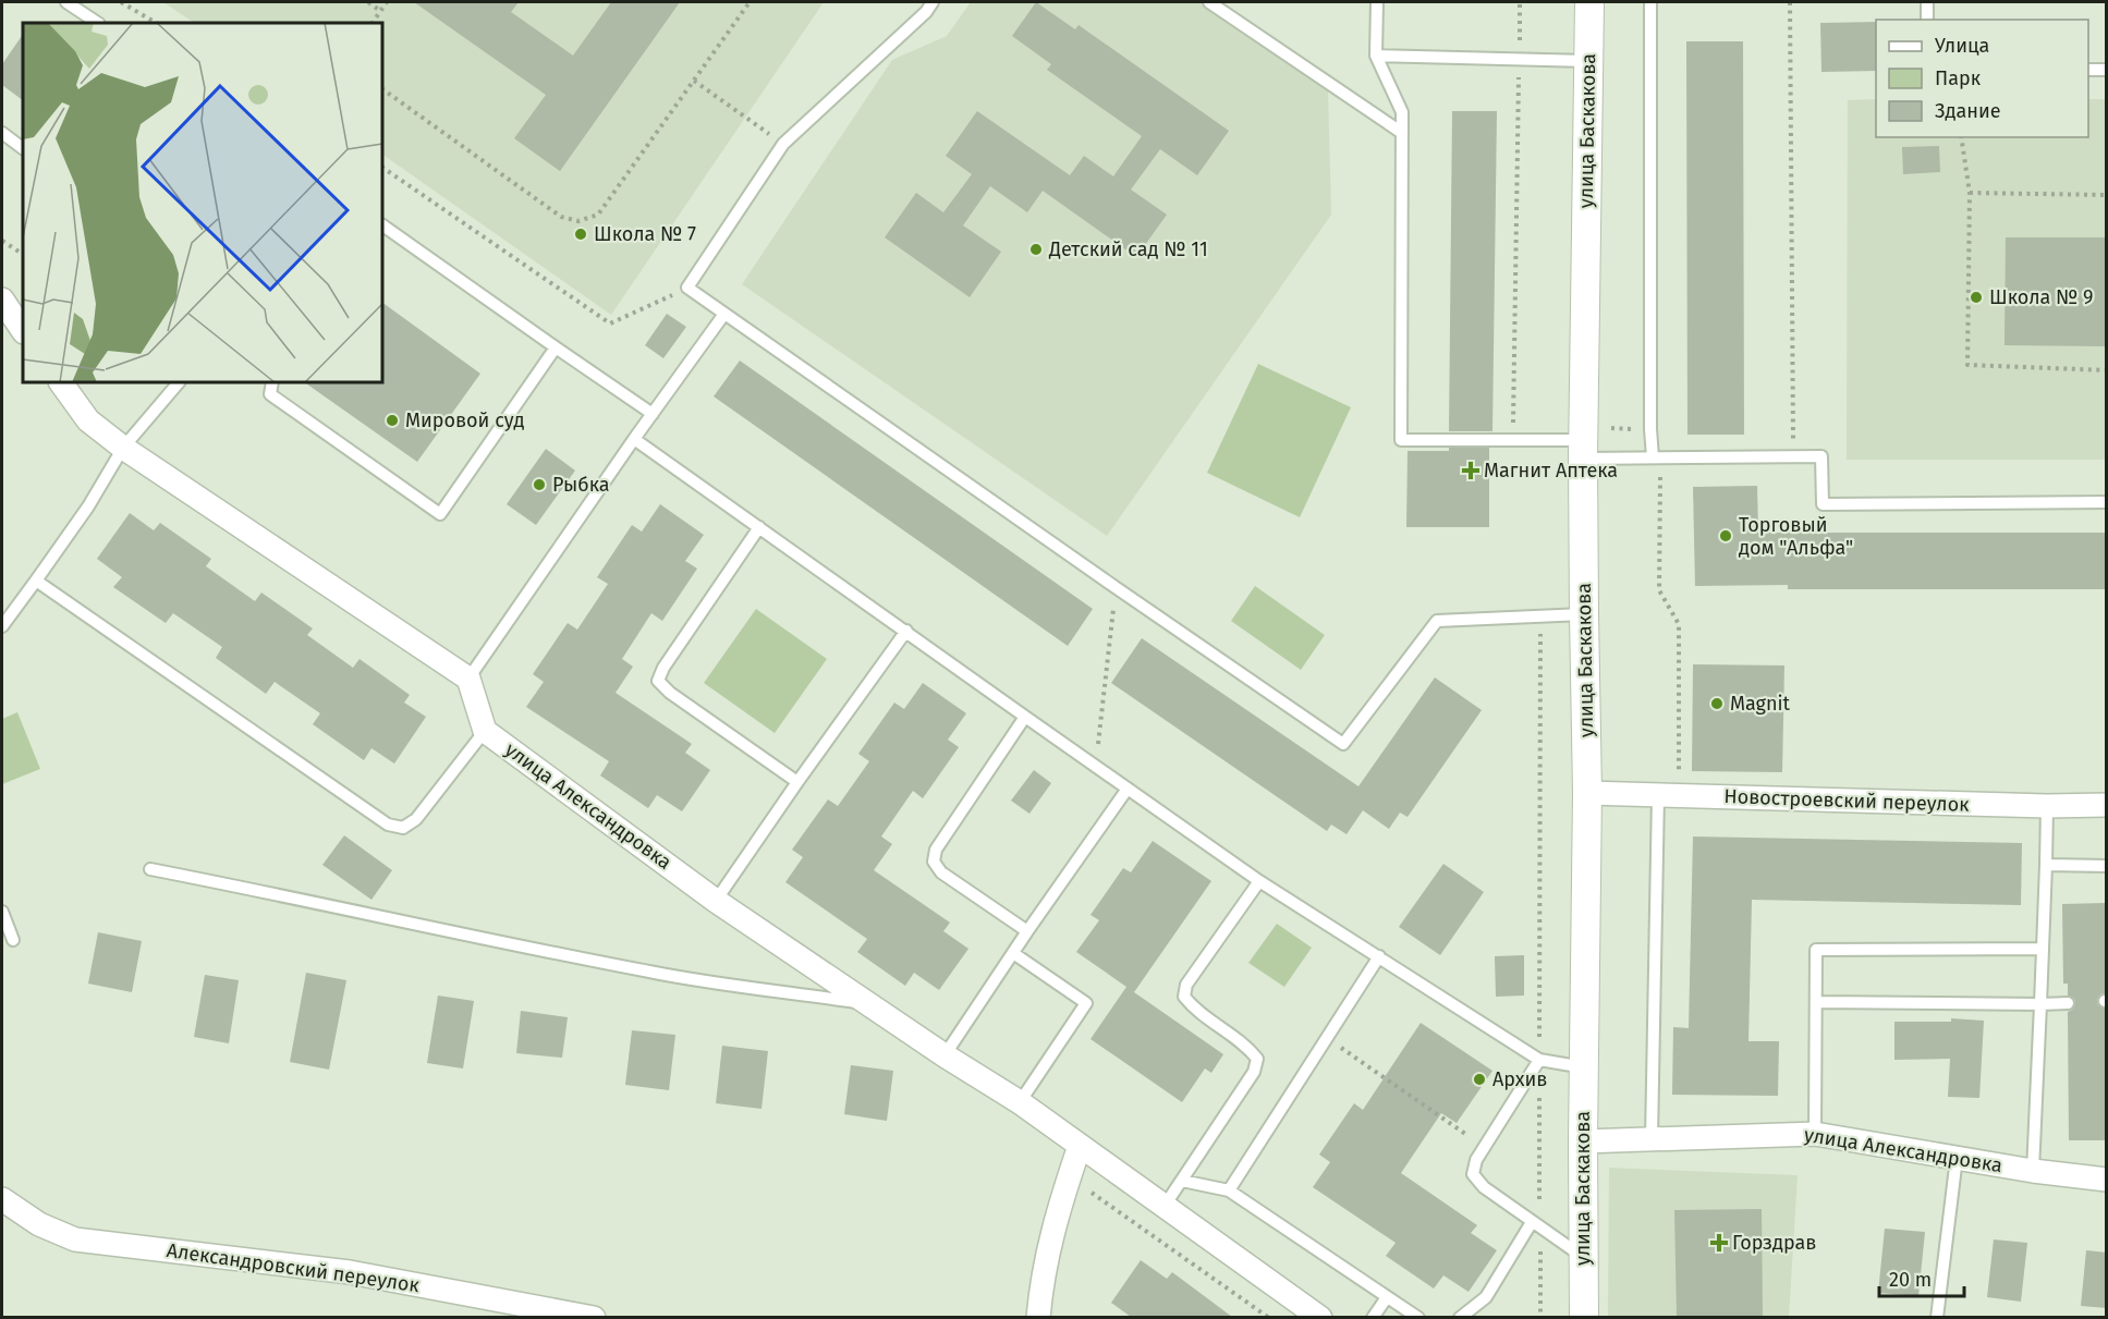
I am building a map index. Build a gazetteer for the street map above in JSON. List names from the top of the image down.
{
  "streets": {
    "street": [
      "улица Баскакова",
      "Новостроевский переулок",
      "улица Александровка",
      "Александровский переулок"
    ]
  },
  "crossings": [
    ["улица Баскакова", "Новостроевский переулок"],
    ["улица Баскакова", "улица Александровка"]
  ],
  "places": {
    "other": [
      "Школа № 7",
      "Детский сад № 11",
      "Школа № 9",
      "Мировой суд",
      "Рыбка",
      "Торговый дом \"Альфа\"",
      "Magnit",
      "Архив"
    ],
    "health": ["Магнит Аптека", "Горздрав"]
  },
  "legend": ["Улица", "Парк", "Здание"],
  "scale_bar": "20 m"
}
